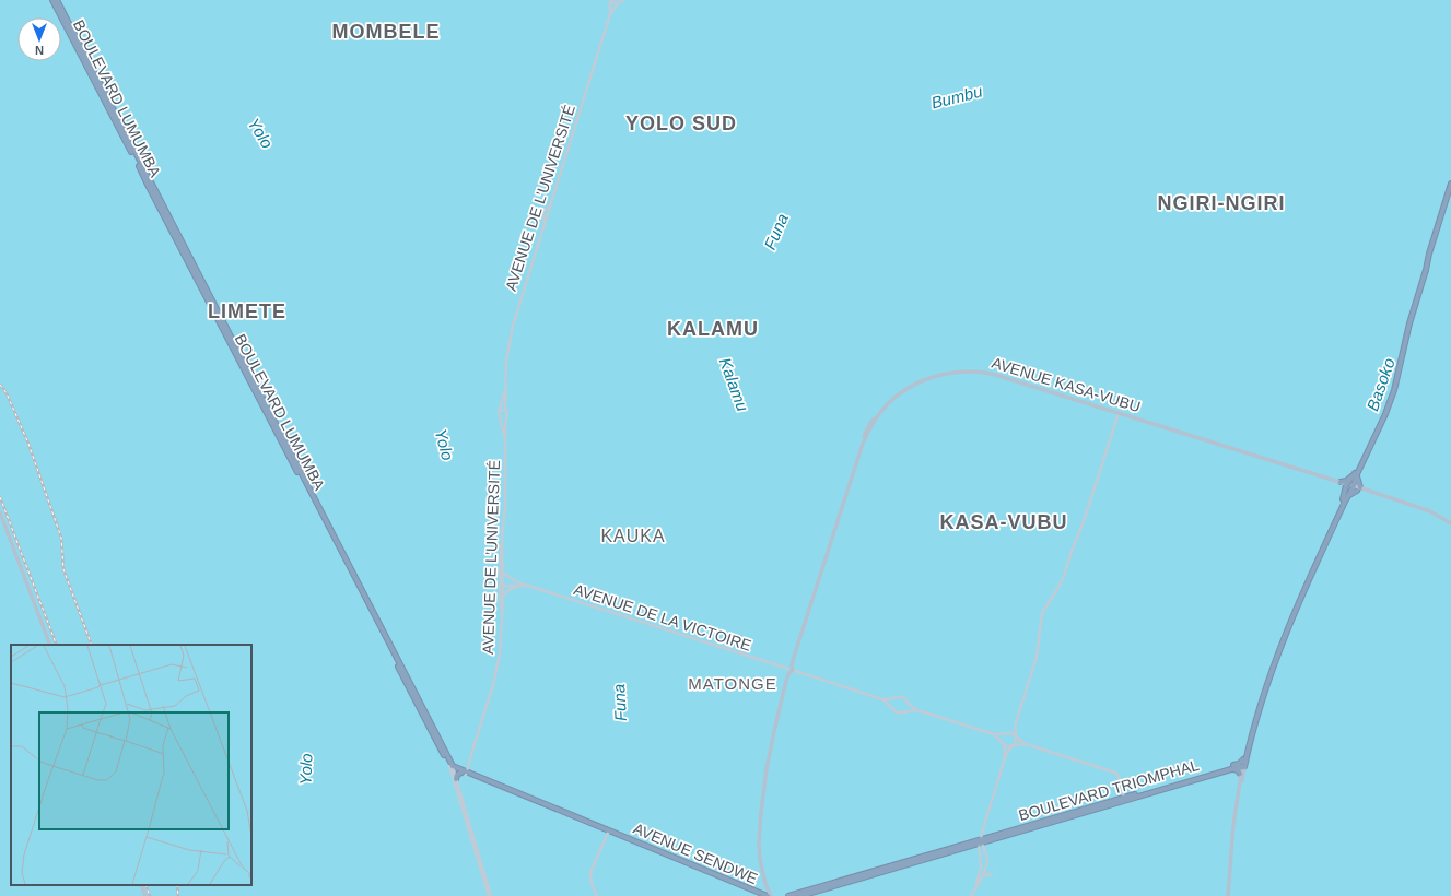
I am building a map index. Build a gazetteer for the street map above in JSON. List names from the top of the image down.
{
  "streets": {
    "highway": ["BOULEVARD LUMUMBA", "BOULEVARD TRIOMPHAL", "AVENUE SENDWE"],
    "main road": ["AVENUE DE L’UNIVERSITÉ", "AVENUE KASA-VUBU", "AVENUE DE LA VICTOIRE"]
  },
  "crossings": [
    ["AVENUE DE L’UNIVERSITÉ", "AVENUE SENDWE"],
    ["AVENUE KASA-VUBU", "AVENUE DE LA VICTOIRE"],
    ["AVENUE KASA-VUBU", "AVENUE SENDWE"]
  ],
  "districts": [
    "MOMBELE",
    "YOLO SUD",
    "NGIRI-NGIRI",
    "LIMETE",
    "KALAMU",
    "KASA-VUBU",
    "KAUKA",
    "MATONGE"
  ],
  "water": [
    "Bumbu",
    "Yolo",
    "Funa",
    "Kalamu",
    "Basoko"
  ],
  "north": "bottom"
}
